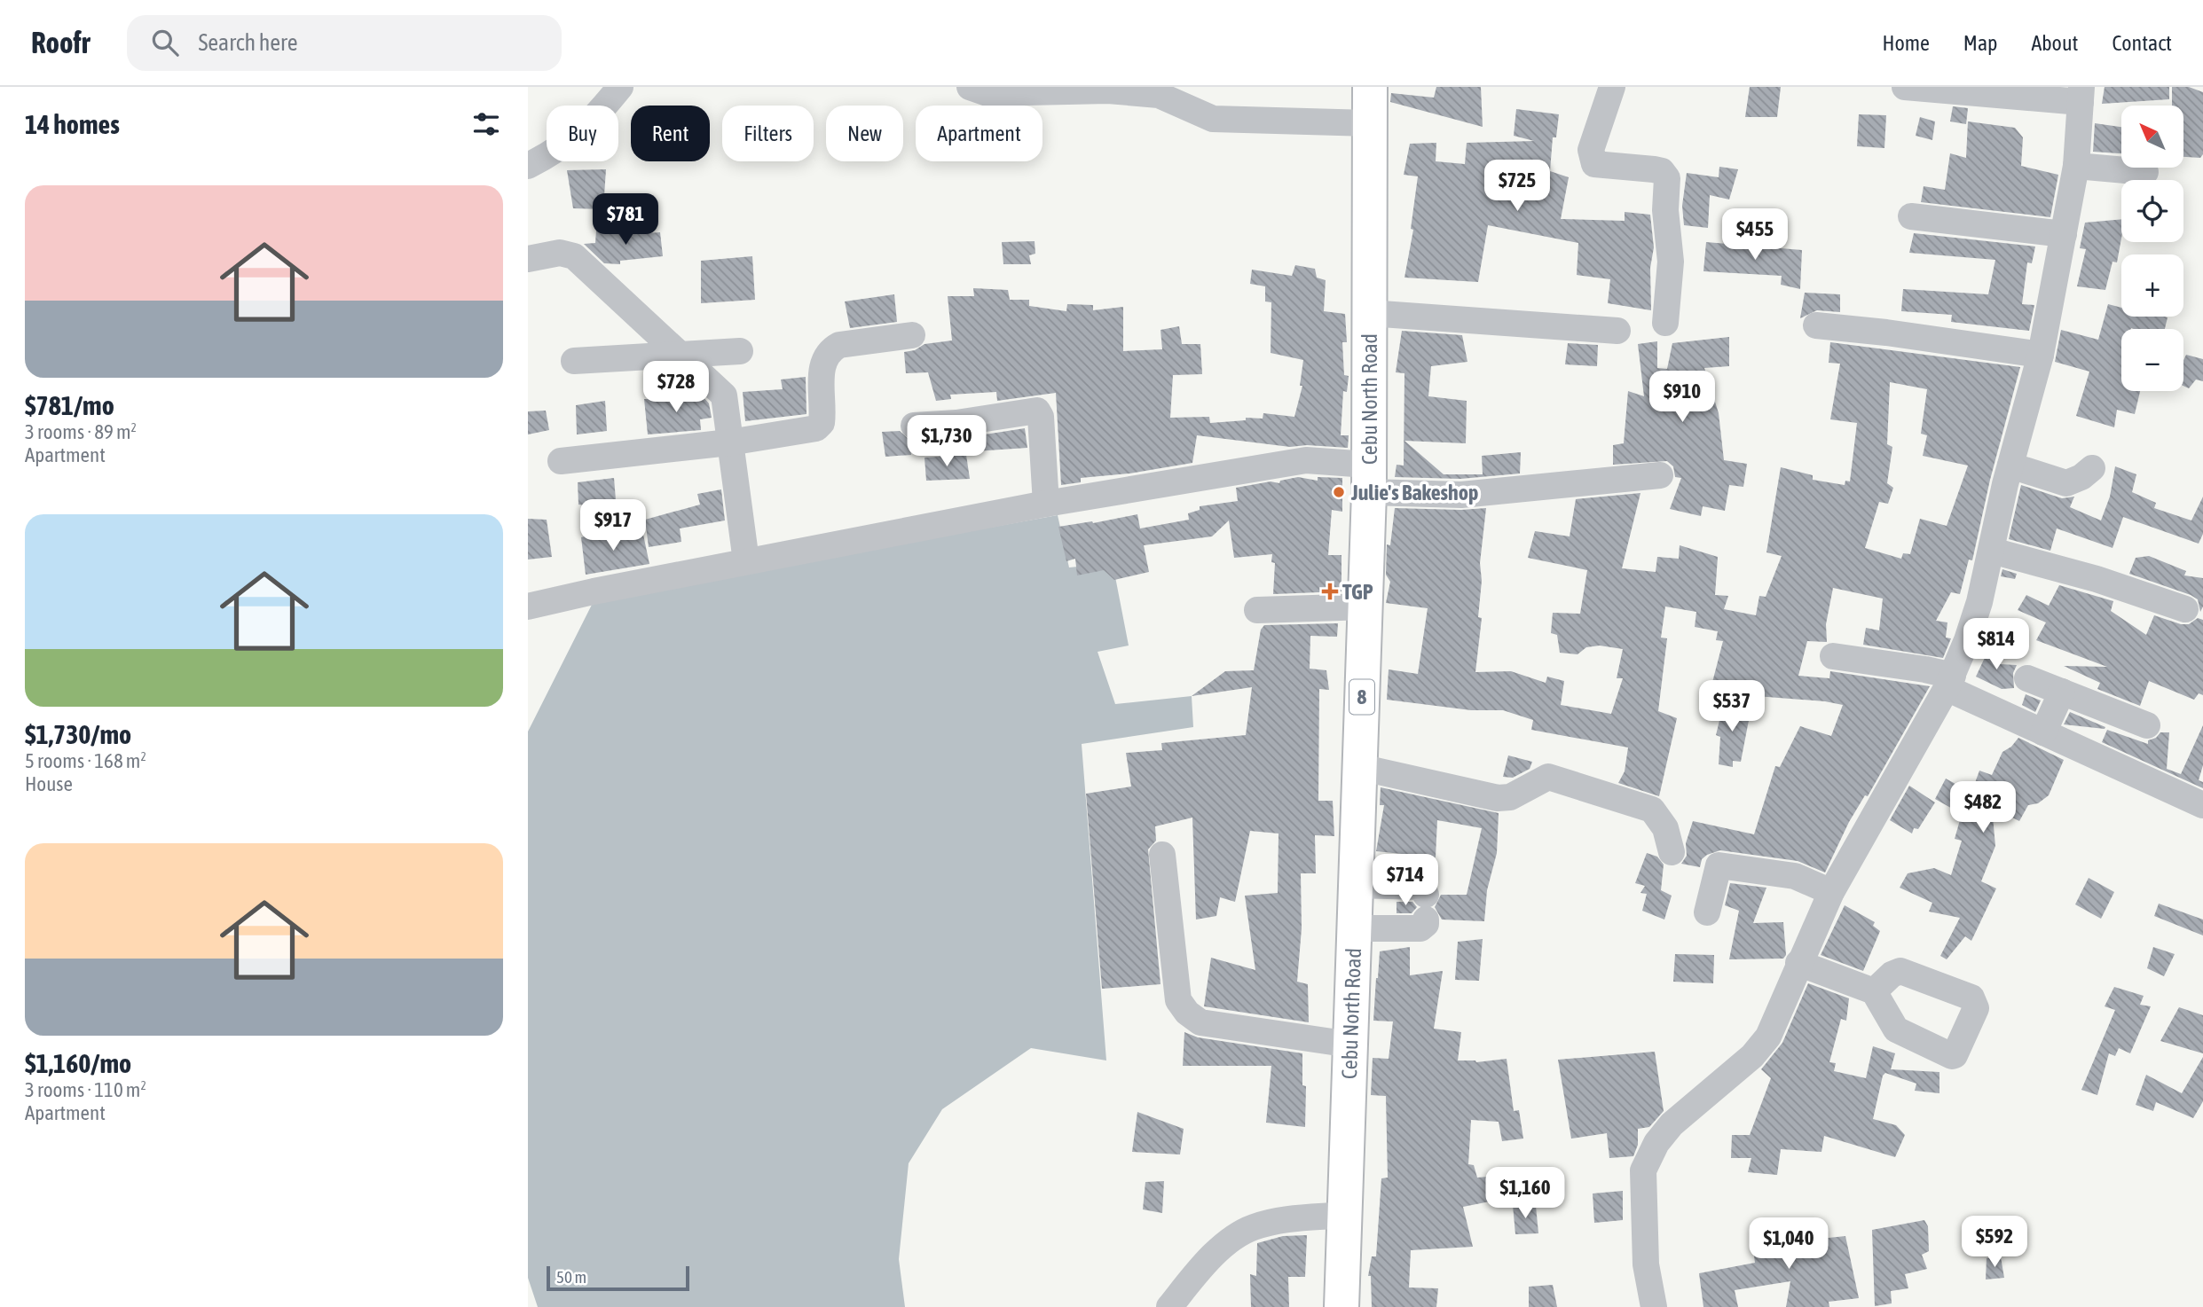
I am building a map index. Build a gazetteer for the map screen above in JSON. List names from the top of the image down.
{
  "streets": {
    "main road": ["Cebu North Road", "8"]
  },
  "places": {
    "other": ["Julie's Bakeshop"],
    "health": ["TGP"]
  },
  "scale_bar": "50 m",
  "north": "top left",
  "page": {
    "header": "Roofr",
    "search": "Search here",
    "nav": [
      "Home",
      "Map",
      "About",
      "Contact"
    ],
    "heading": "14 homes",
    "map_buttons": ["+", "−"],
    "chip": [
      "Buy",
      "Rent",
      "Filters",
      "New",
      "Apartment"
    ],
    "price": [
      "$725",
      "$781",
      "$455",
      "$728",
      "$910",
      "$1,730",
      "$917",
      "$814",
      "$537",
      "$482",
      "$714",
      "$1,160",
      "$592",
      "$1,040"
    ],
    "list": [
      {
        "name": "$781/mo",
        "note": "3 rooms · 89 m² · Apartment"
      },
      {
        "name": "$1,730/mo",
        "note": "5 rooms · 168 m² · House"
      },
      {
        "name": "$1,160/mo",
        "note": "3 rooms · 110 m² · Apartment"
      }
    ],
    "scale": "50 m"
  }
}
